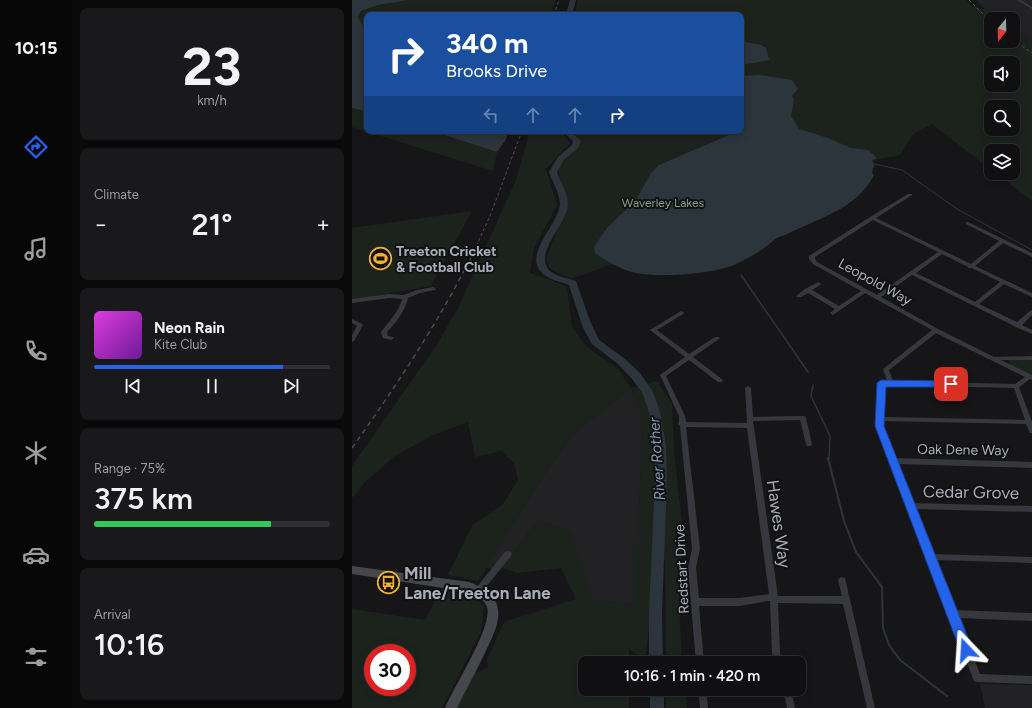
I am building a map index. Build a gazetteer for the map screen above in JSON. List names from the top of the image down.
{
  "streets": {
    "street": [
      "Leopold Way",
      "Oak Dene Way",
      "Cedar Grove",
      "Hawes Way",
      "Redstart Drive"
    ]
  },
  "water": ["River Rother"],
  "parks": ["Waverley Lakes"],
  "places": {
    "sports": ["Treeton Cricket & Football Club"],
    "bus stop": ["Mill Lane/Treeton Lane"]
  },
  "north": "bottom",
  "page": {
    "tabs": "10:15",
    "tile": [
      ["23", "km/h"],
      "Climate",
      ["Range · 75%", "375 km"],
      ["Arrival", "10:16"]
    ],
    "turn": ["340 m", "Brooks Drive"],
    "heat": ["−", "21°", "+"],
    "song": ["Neon Rain", "Kite Club"],
    "limit": "30",
    "trip": "10:16 · 1 min · 420 m"
  }
}
